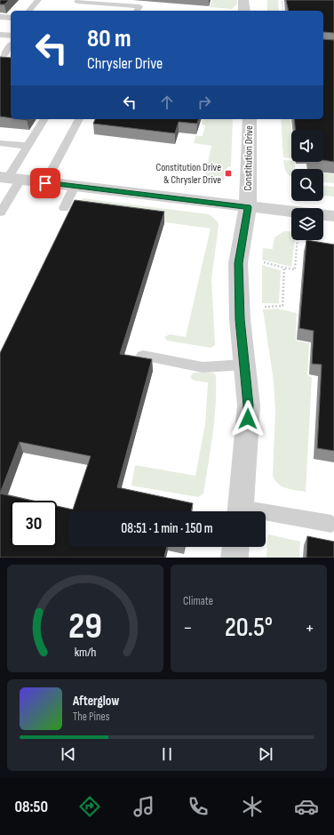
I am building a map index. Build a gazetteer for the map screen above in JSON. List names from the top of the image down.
{
  "streets": {
    "street": ["Constitution Drive"]
  },
  "places": {
    "transit": ["Constitution Drive & Chrysler Drive"]
  },
  "page": {
    "turn": ["80 m", "Chrysler Drive"],
    "limit": "30",
    "trip": "08:51 · 1 min · 150 m",
    "tile": "Climate",
    "heat": ["−", "20.5°", "+"],
    "song": ["Afterglow", "The Pines"],
    "tabs": "08:50",
    "gauge": ["29", "km/h"]
  }
}
